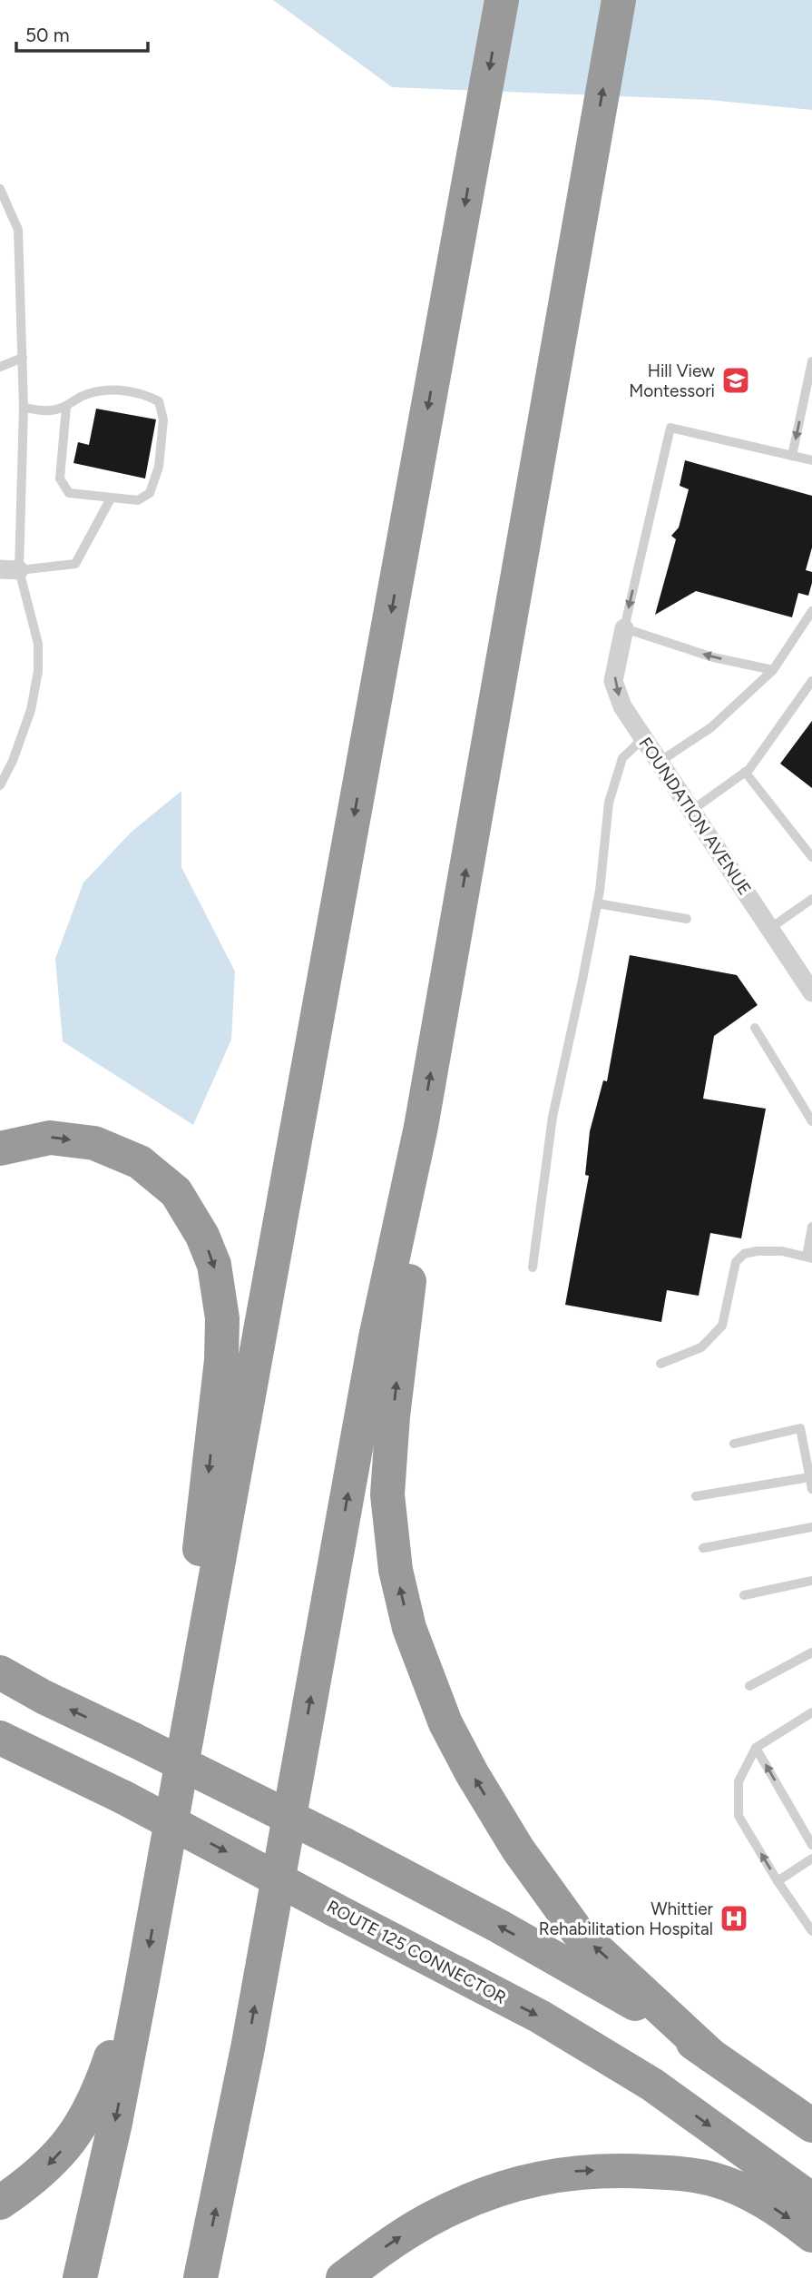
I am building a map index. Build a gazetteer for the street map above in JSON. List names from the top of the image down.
{
  "streets": {
    "highway": ["ROUTE 125 CONNECTOR"],
    "street": ["FOUNDATION AVENUE"]
  },
  "places": {
    "school or university": ["Hill View Montessori"],
    "hospital": ["Whittier Rehabilitation Hospital"]
  },
  "scale_bar": "50 m"
}
